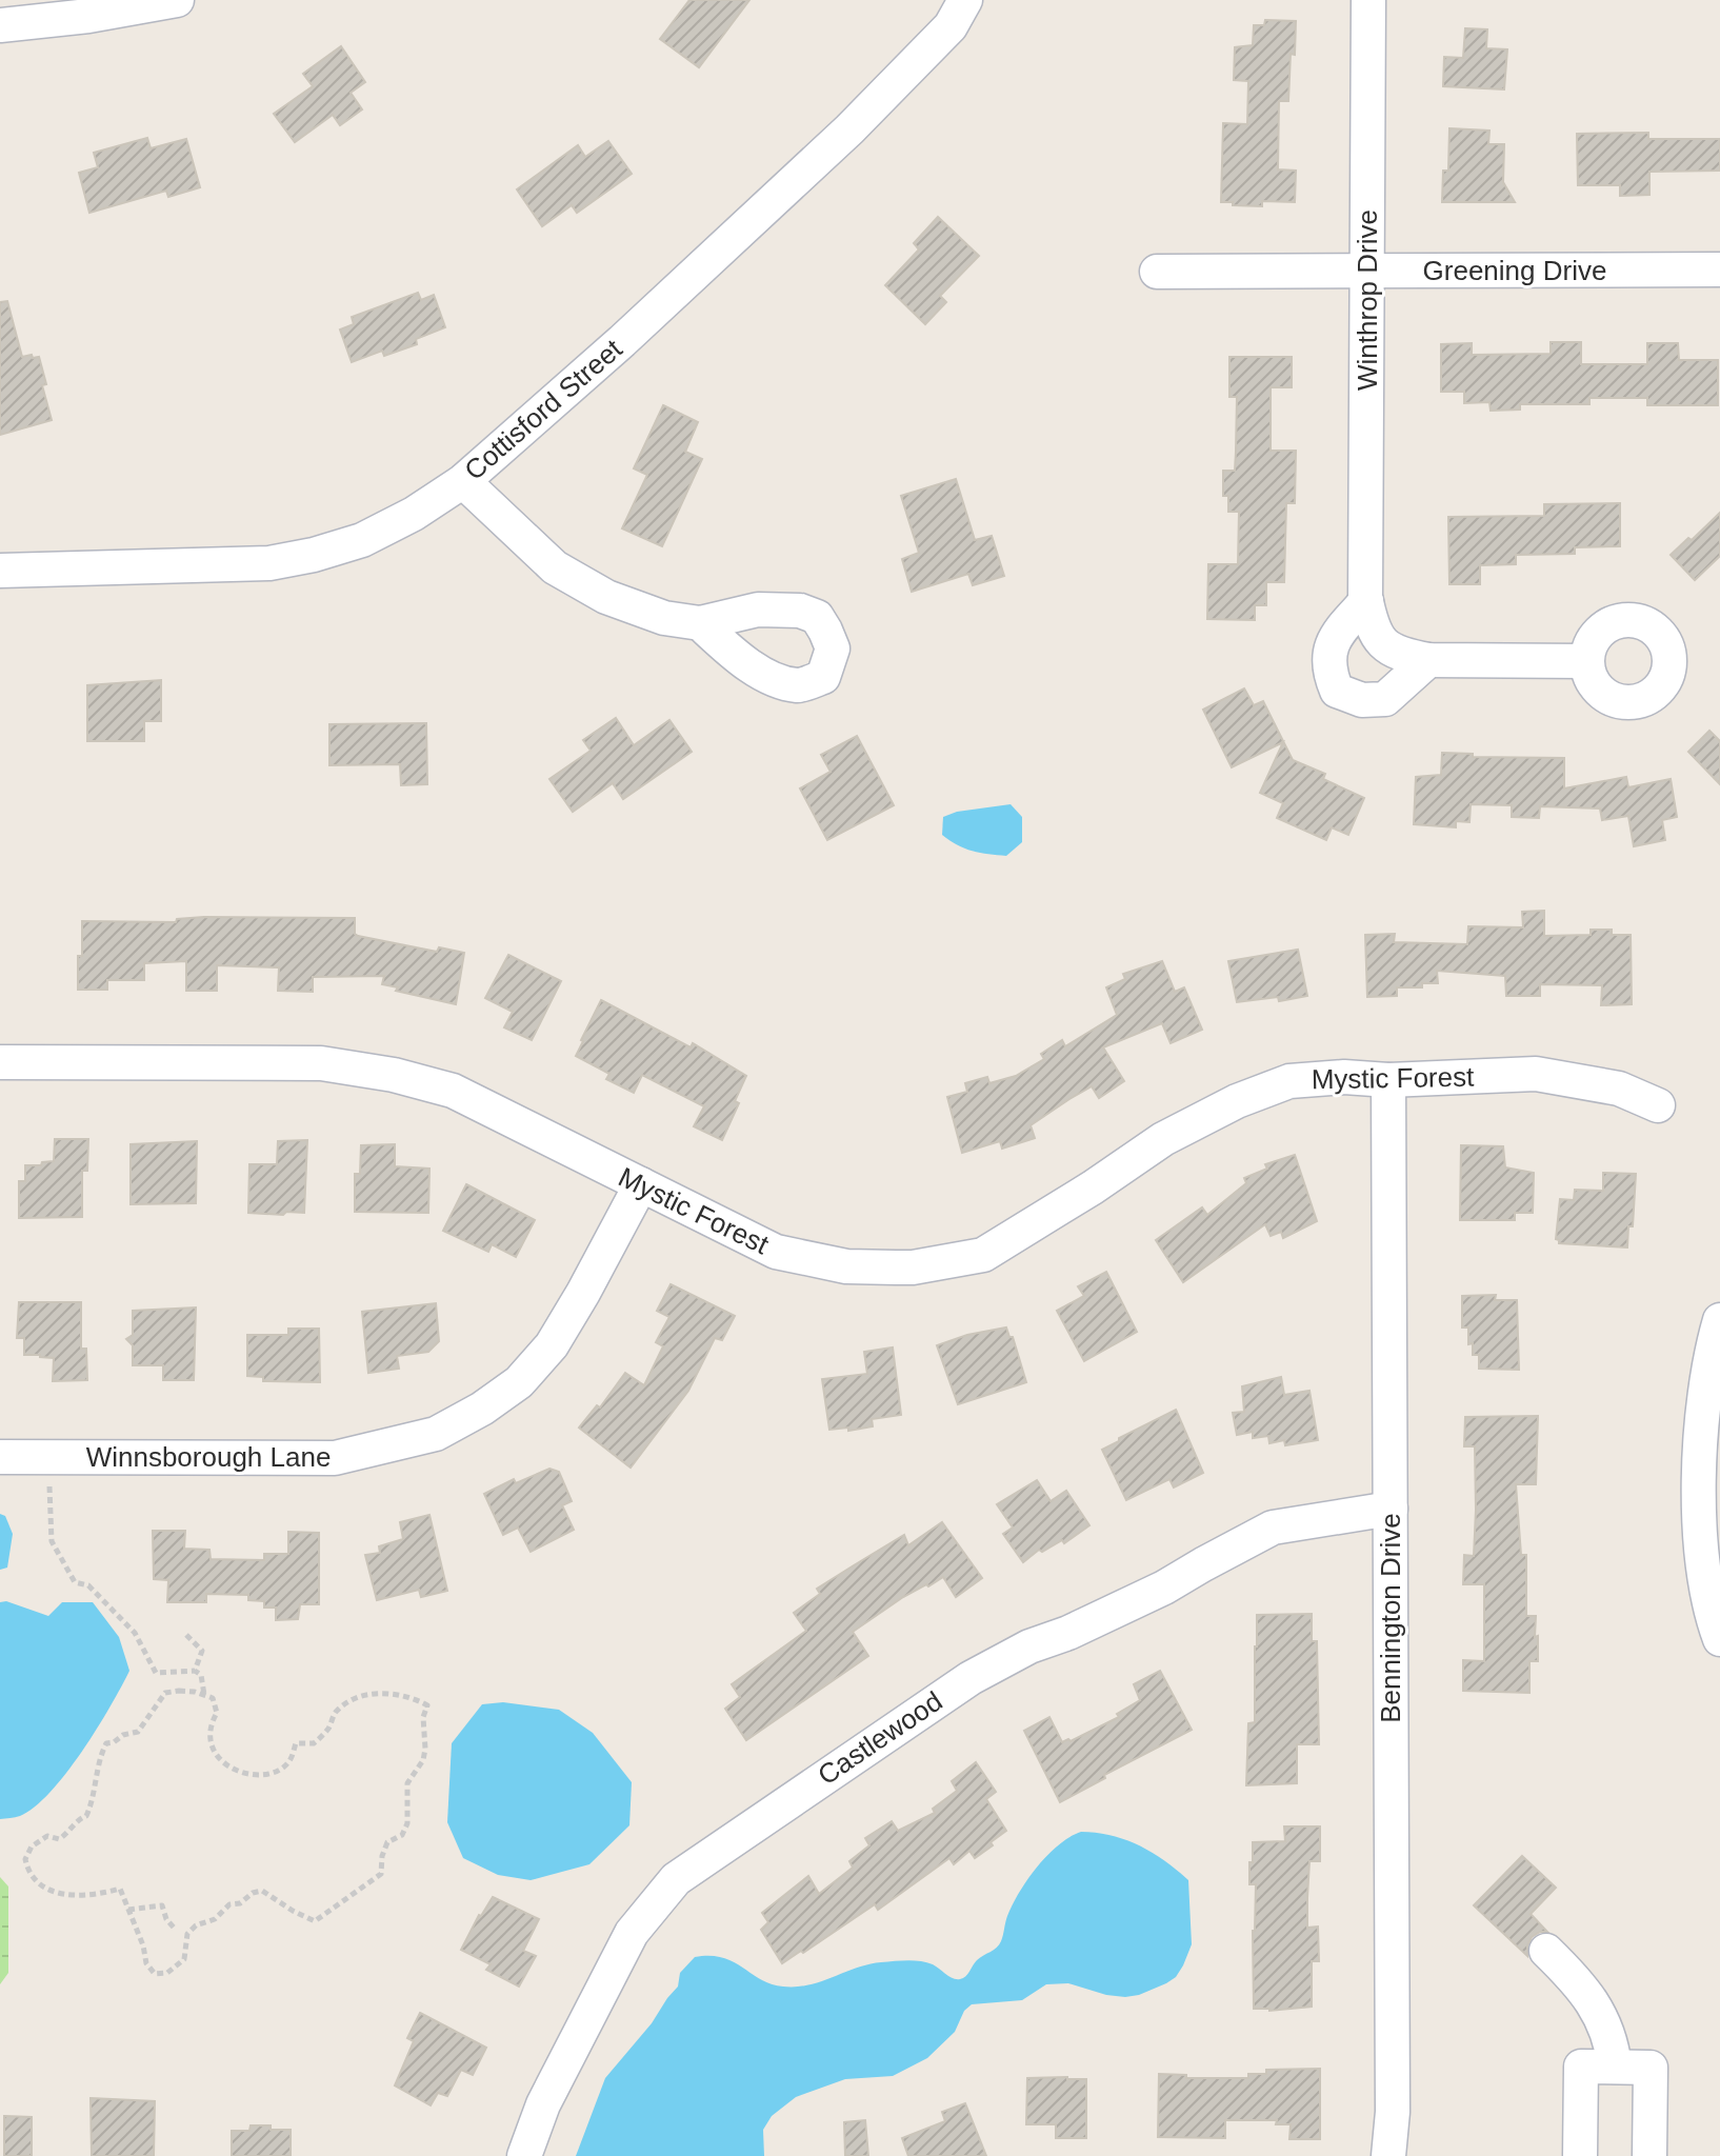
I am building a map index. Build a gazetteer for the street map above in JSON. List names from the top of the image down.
{
  "streets": {
    "street": [
      "Greening Drive",
      "Winthrop Drive",
      "Cottisford Street",
      "Mystic Forest",
      "Winnsborough Lane",
      "Bennington Drive",
      "Castlewood"
    ]
  },
  "crossings": [
    ["Greening Drive", "Winthrop Drive"],
    ["Mystic Forest", "Winnsborough Lane"],
    ["Mystic Forest", "Bennington Drive"],
    ["Bennington Drive", "Castlewood"]
  ]
}
